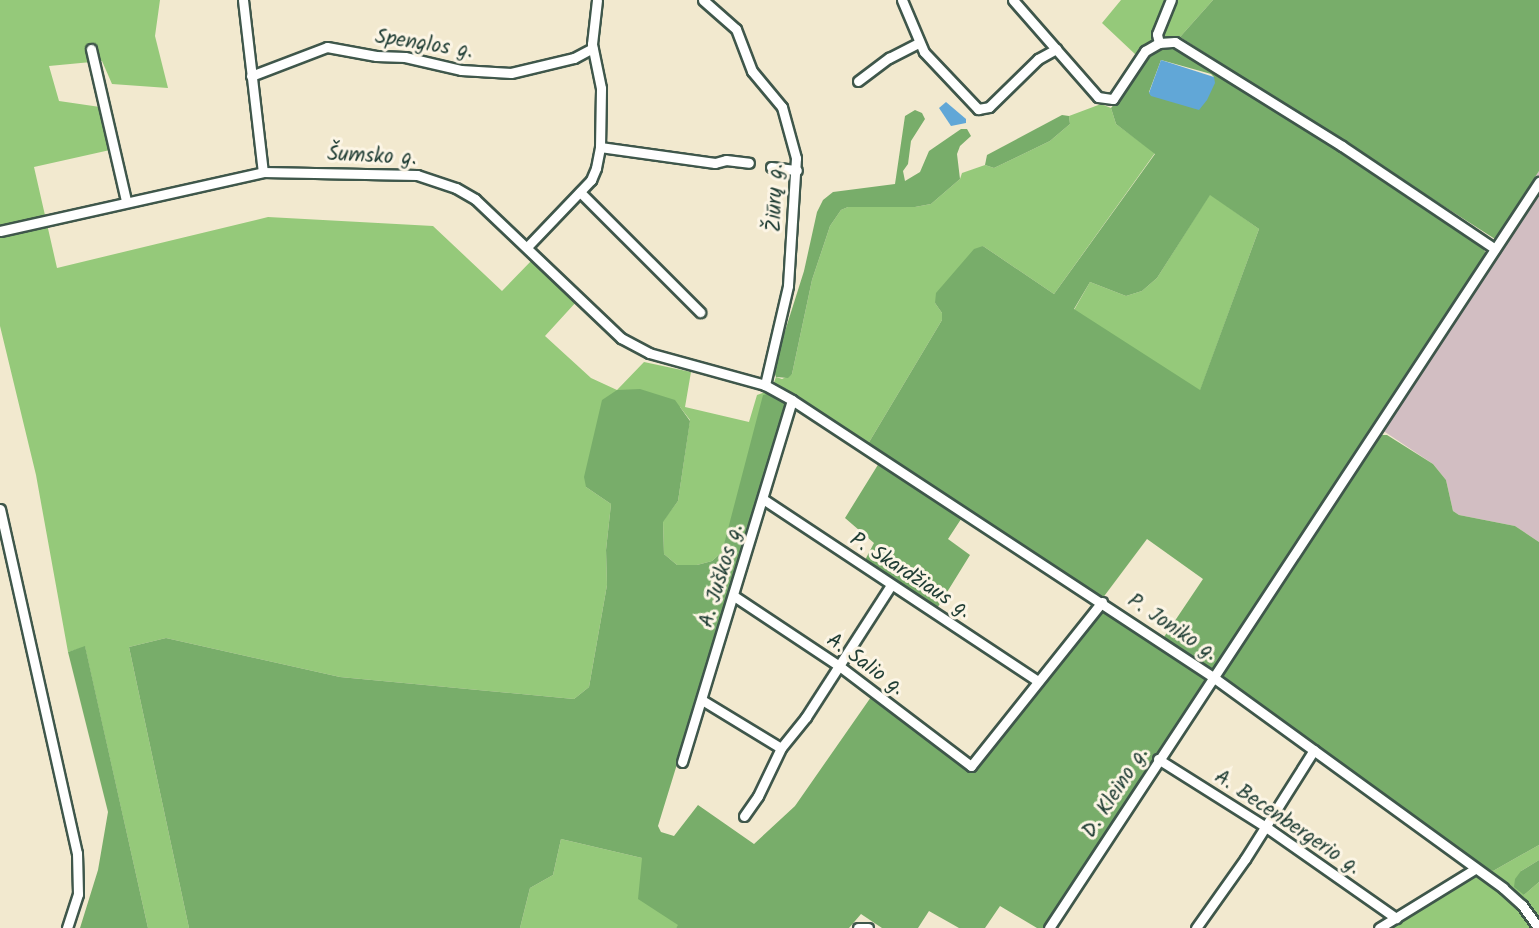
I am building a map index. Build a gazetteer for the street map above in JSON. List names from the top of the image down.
{
  "streets": {
    "street": [
      "Spenglos g.",
      "Šumsko g.",
      "Žiūrų g.",
      "A. Juškos g.",
      "P. Skardžiaus g.",
      "P. Joniko g.",
      "A. Salio g.",
      "D. Kleino g.",
      "A. Becenbergerio g."
    ]
  },
  "crossings": [
    ["Šumsko g.", "Žiūrų g."],
    ["Šumsko g.", "P. Joniko g."],
    ["Žiūrų g.", "P. Joniko g."],
    ["A. Juškos g.", "P. Skardžiaus g."],
    ["A. Juškos g.", "P. Joniko g."],
    ["A. Juškos g.", "A. Salio g."],
    ["P. Skardžiaus g.", "A. Salio g."],
    ["P. Joniko g.", "D. Kleino g."],
    ["D. Kleino g.", "A. Becenbergerio g."]
  ]
}
